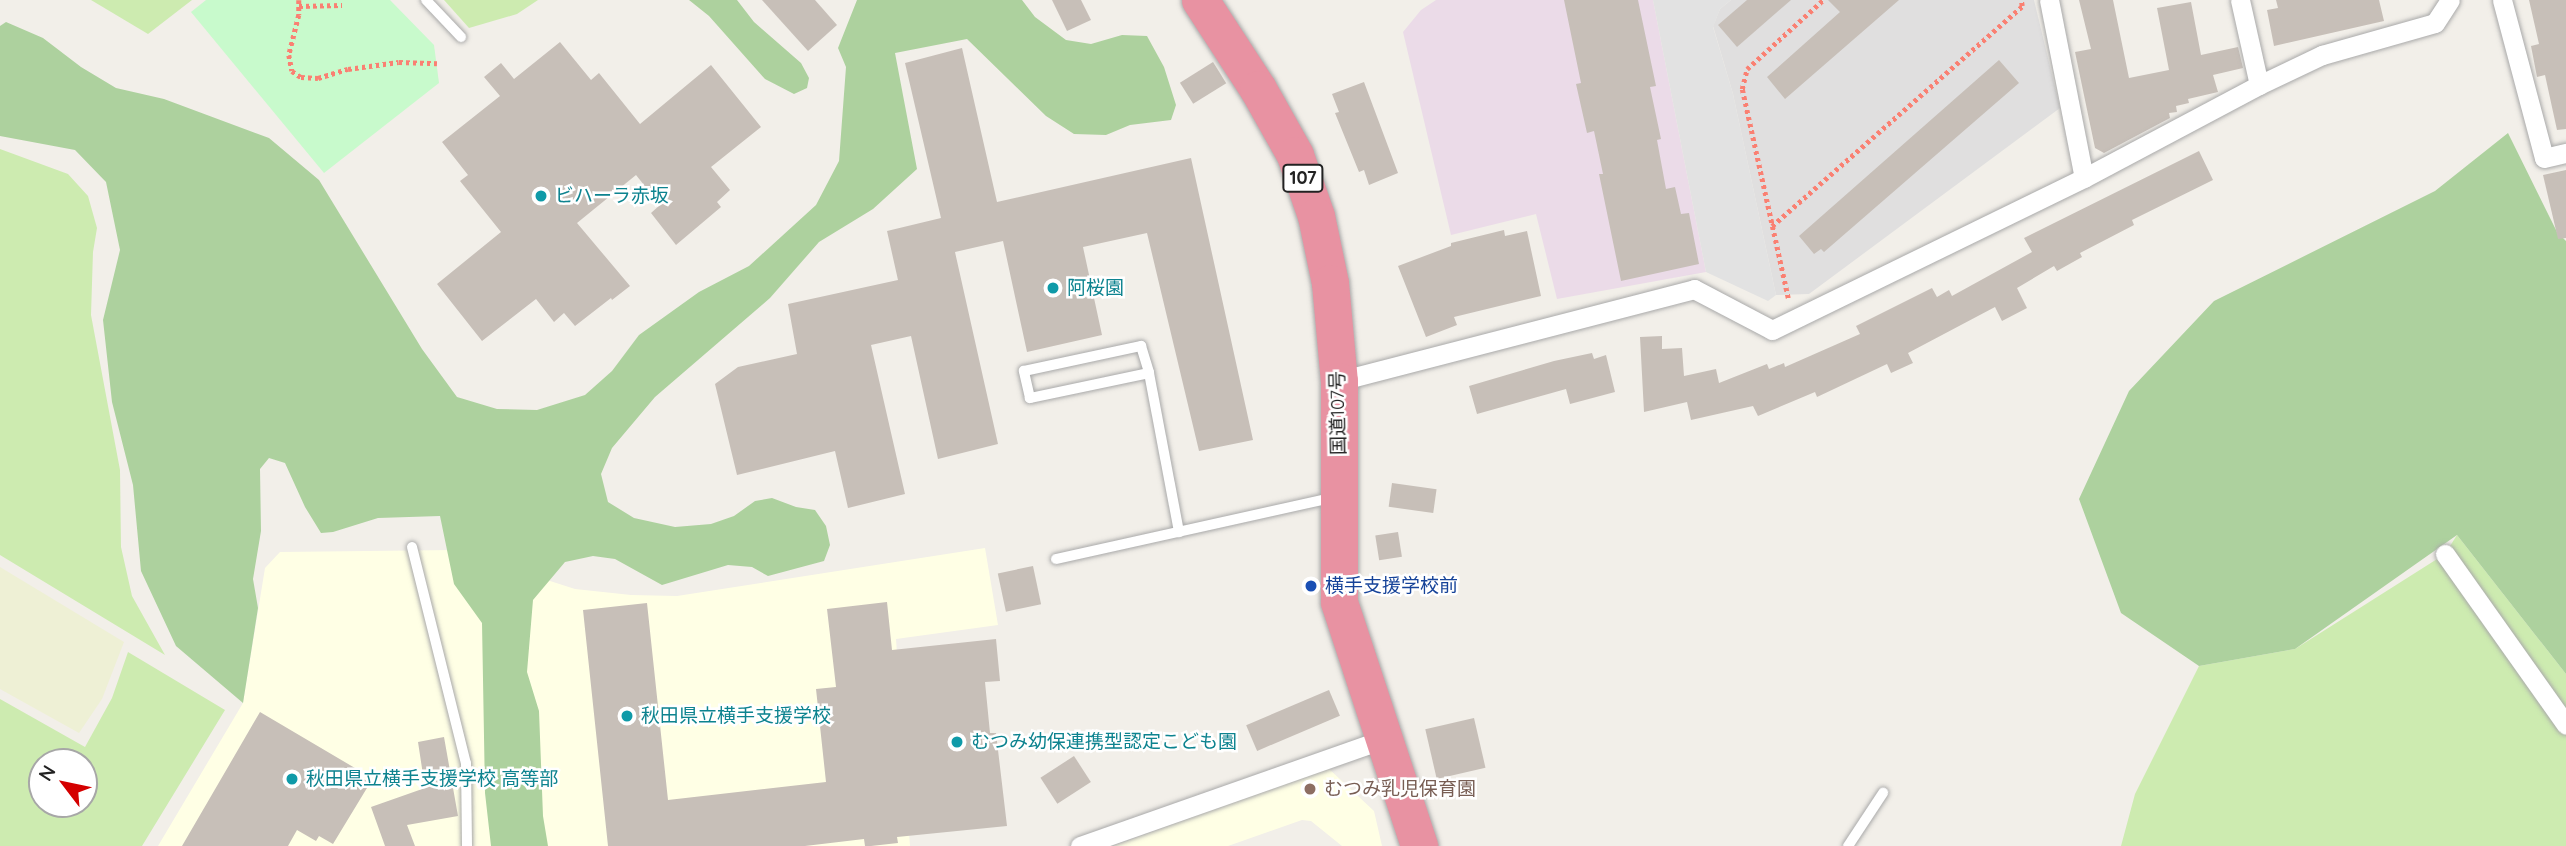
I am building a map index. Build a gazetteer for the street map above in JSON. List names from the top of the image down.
{
  "streets": {
    "highway": ["107", "国道107号"]
  },
  "places": [
    "ビハーラ赤坂",
    "阿桜園",
    "横手支援学校前",
    "秋田県立横手支援学校",
    "むつみ幼保連携型認定こども園",
    "秋田県立横手支援学校 高等部",
    "むつみ乳児保育園"
  ],
  "north": "top left"
}
